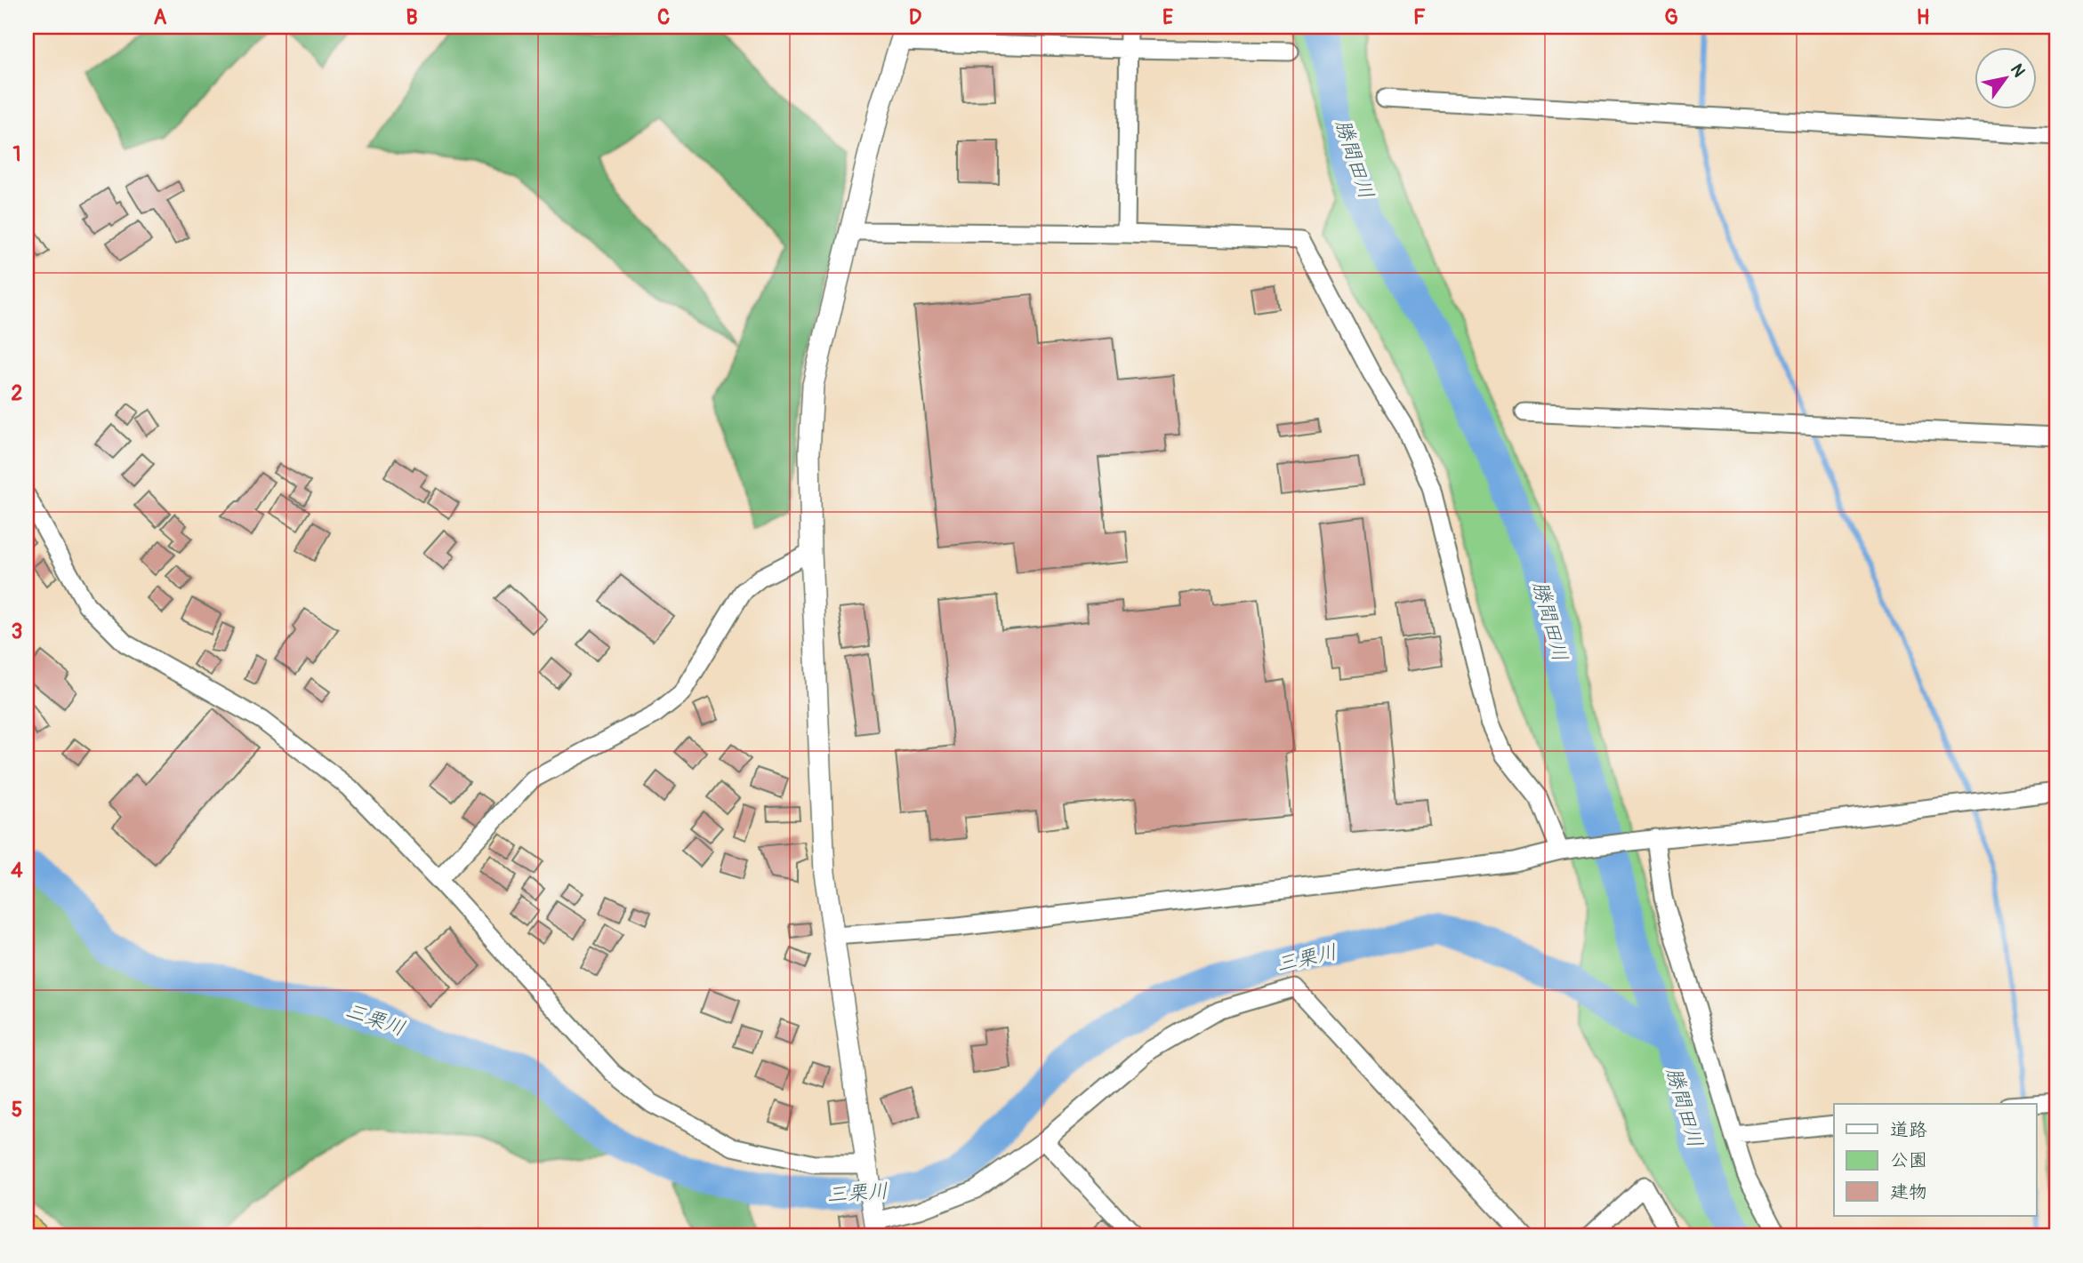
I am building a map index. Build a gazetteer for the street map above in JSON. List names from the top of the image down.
{
  "water": ["勝間田川", "三栗川"],
  "legend": ["道路", "公園", "建物"],
  "north": "top right",
  "grid": {
    "columns": [
      "A",
      "B",
      "C",
      "D",
      "E",
      "F",
      "G",
      "H"
    ],
    "rows": [
      "1",
      "2",
      "3",
      "4",
      "5"
    ]
  }
}
